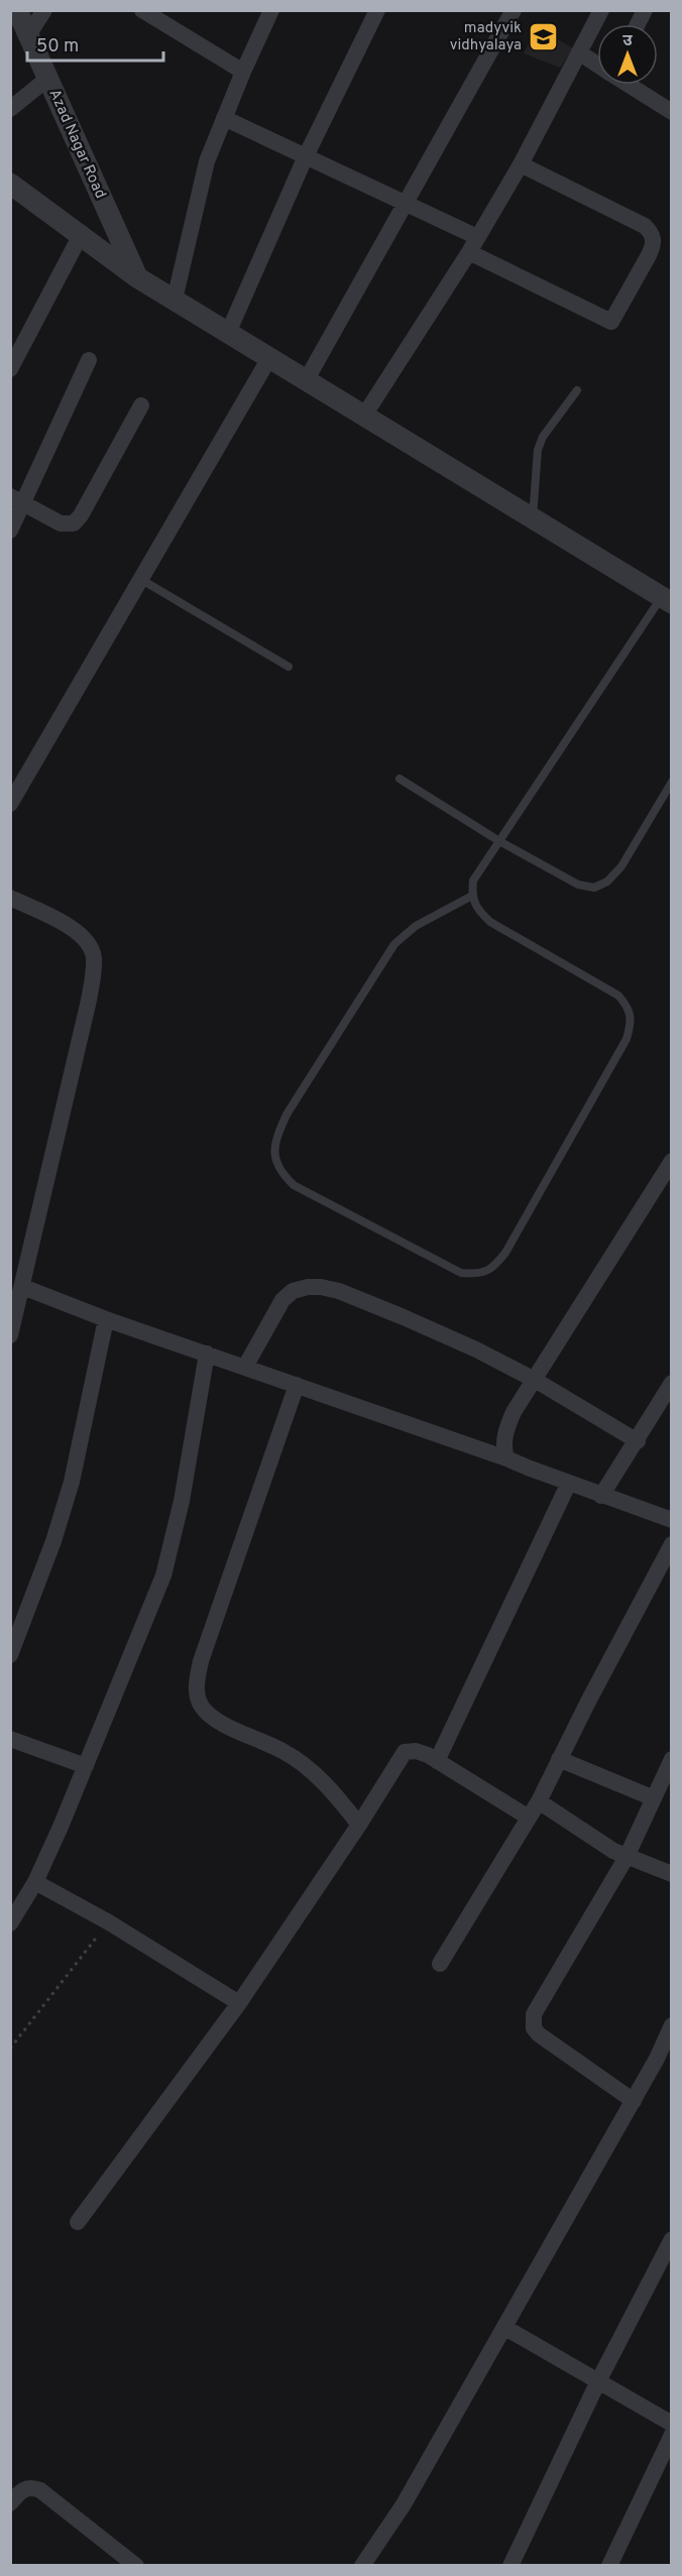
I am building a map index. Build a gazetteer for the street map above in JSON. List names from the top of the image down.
{
  "streets": {
    "street": ["Azad Nagar Road"]
  },
  "places": {
    "school or university": ["madyvik vidhyalaya"]
  },
  "scale_bar": "50 m",
  "north": "top"
}
